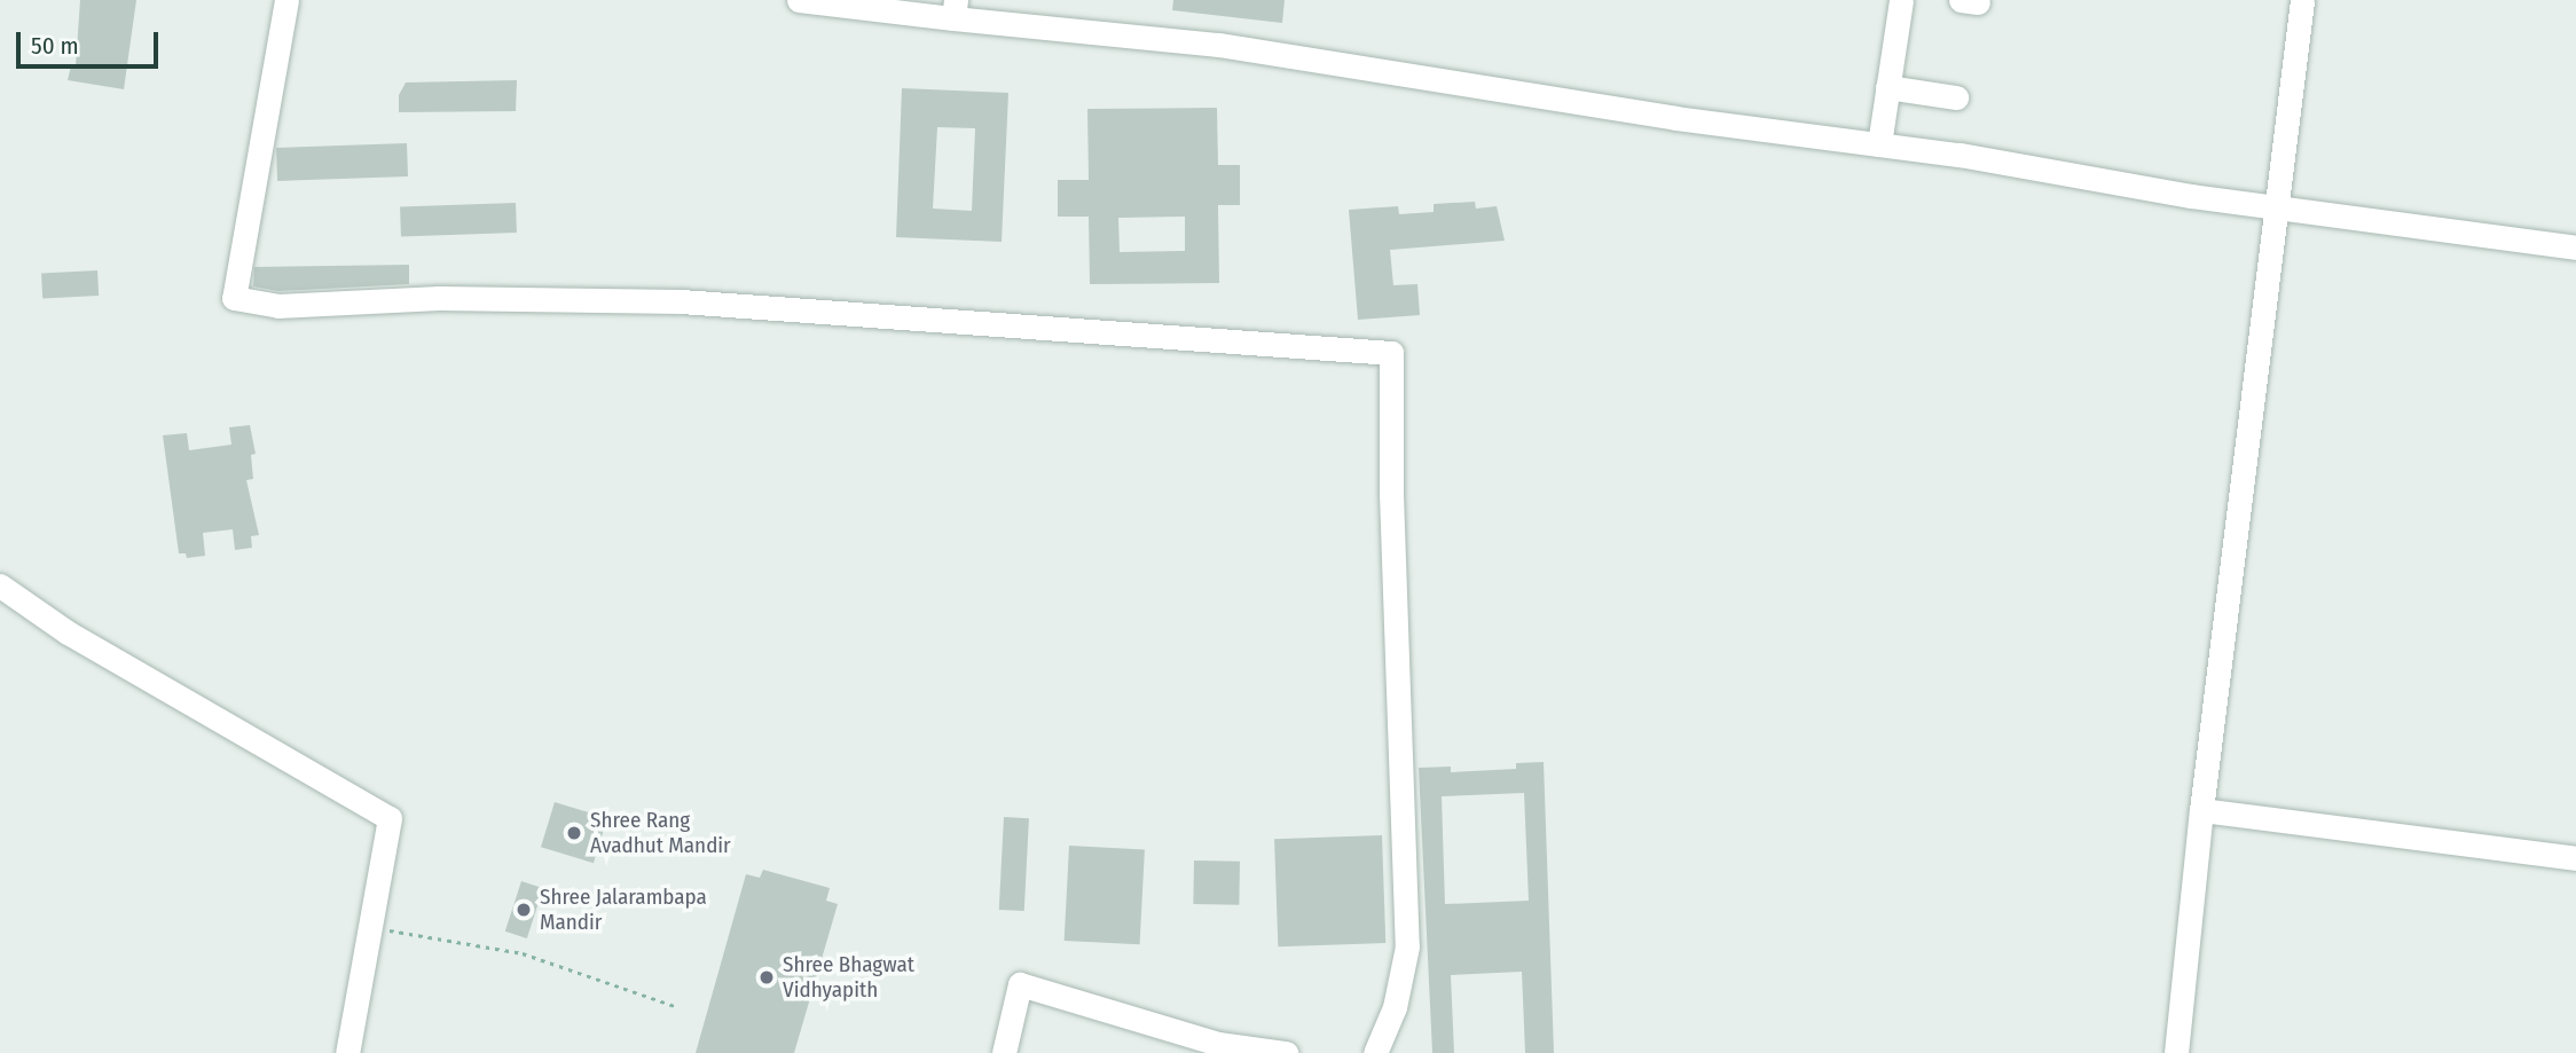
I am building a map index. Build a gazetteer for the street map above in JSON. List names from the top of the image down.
{
  "places": ["Shree Rang Avadhut Mandir", "Shree Jalarambapa Mandir", "Shree Bhagwat Vidhyapith"],
  "scale_bar": "50 m"
}
